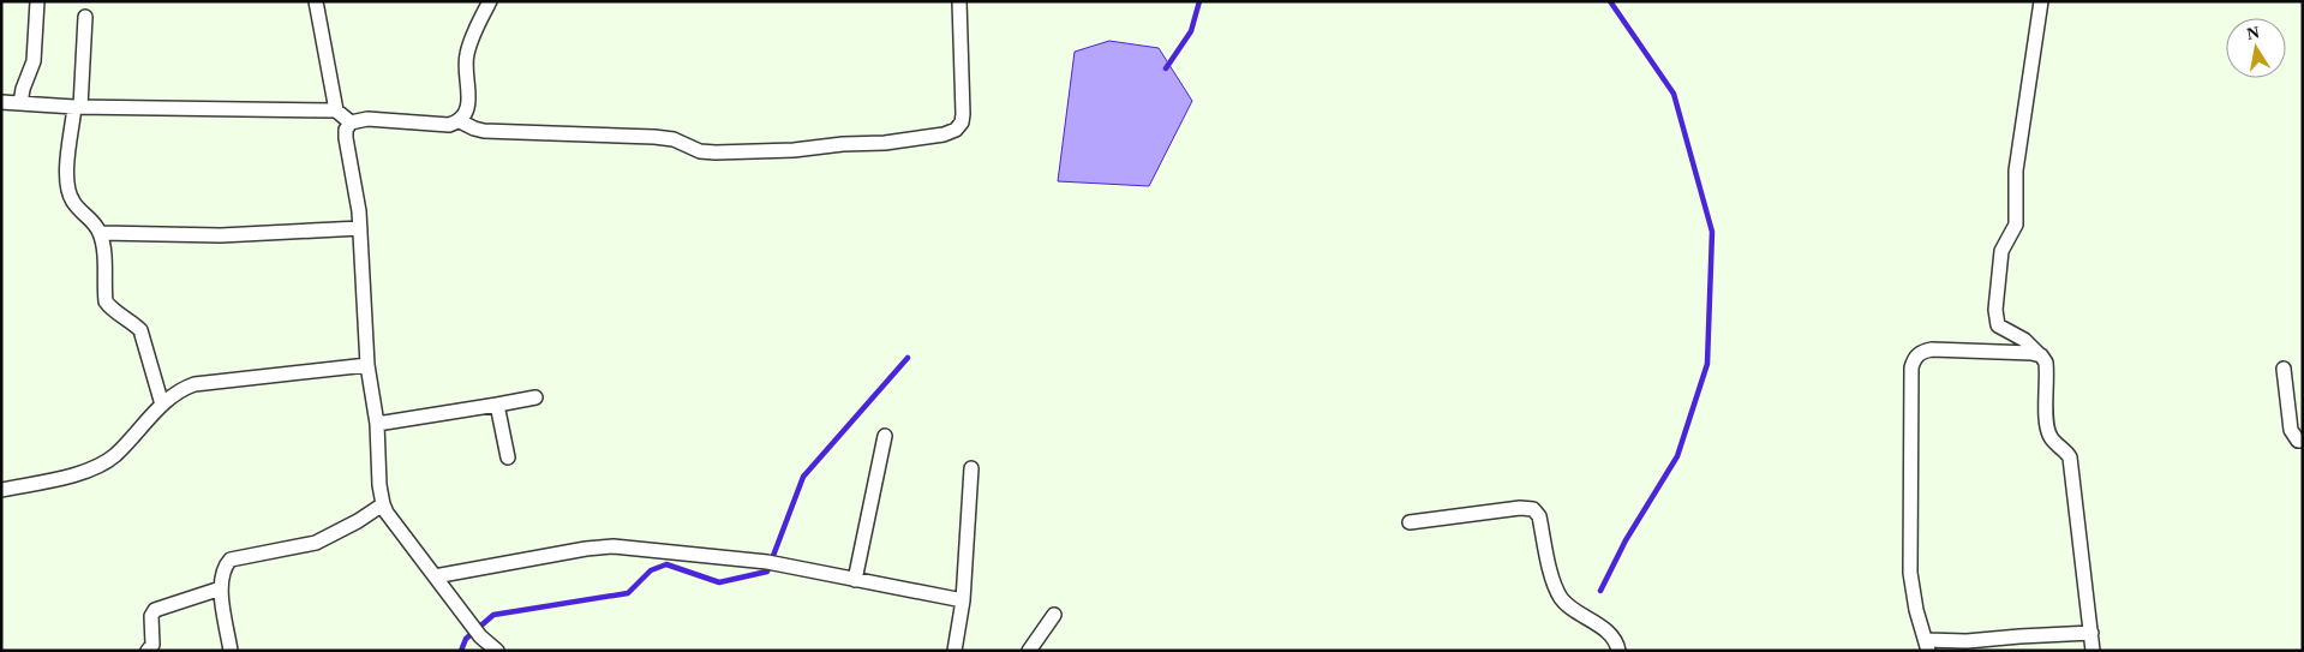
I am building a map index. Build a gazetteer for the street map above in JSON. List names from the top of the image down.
{
  "north": "top"
}
